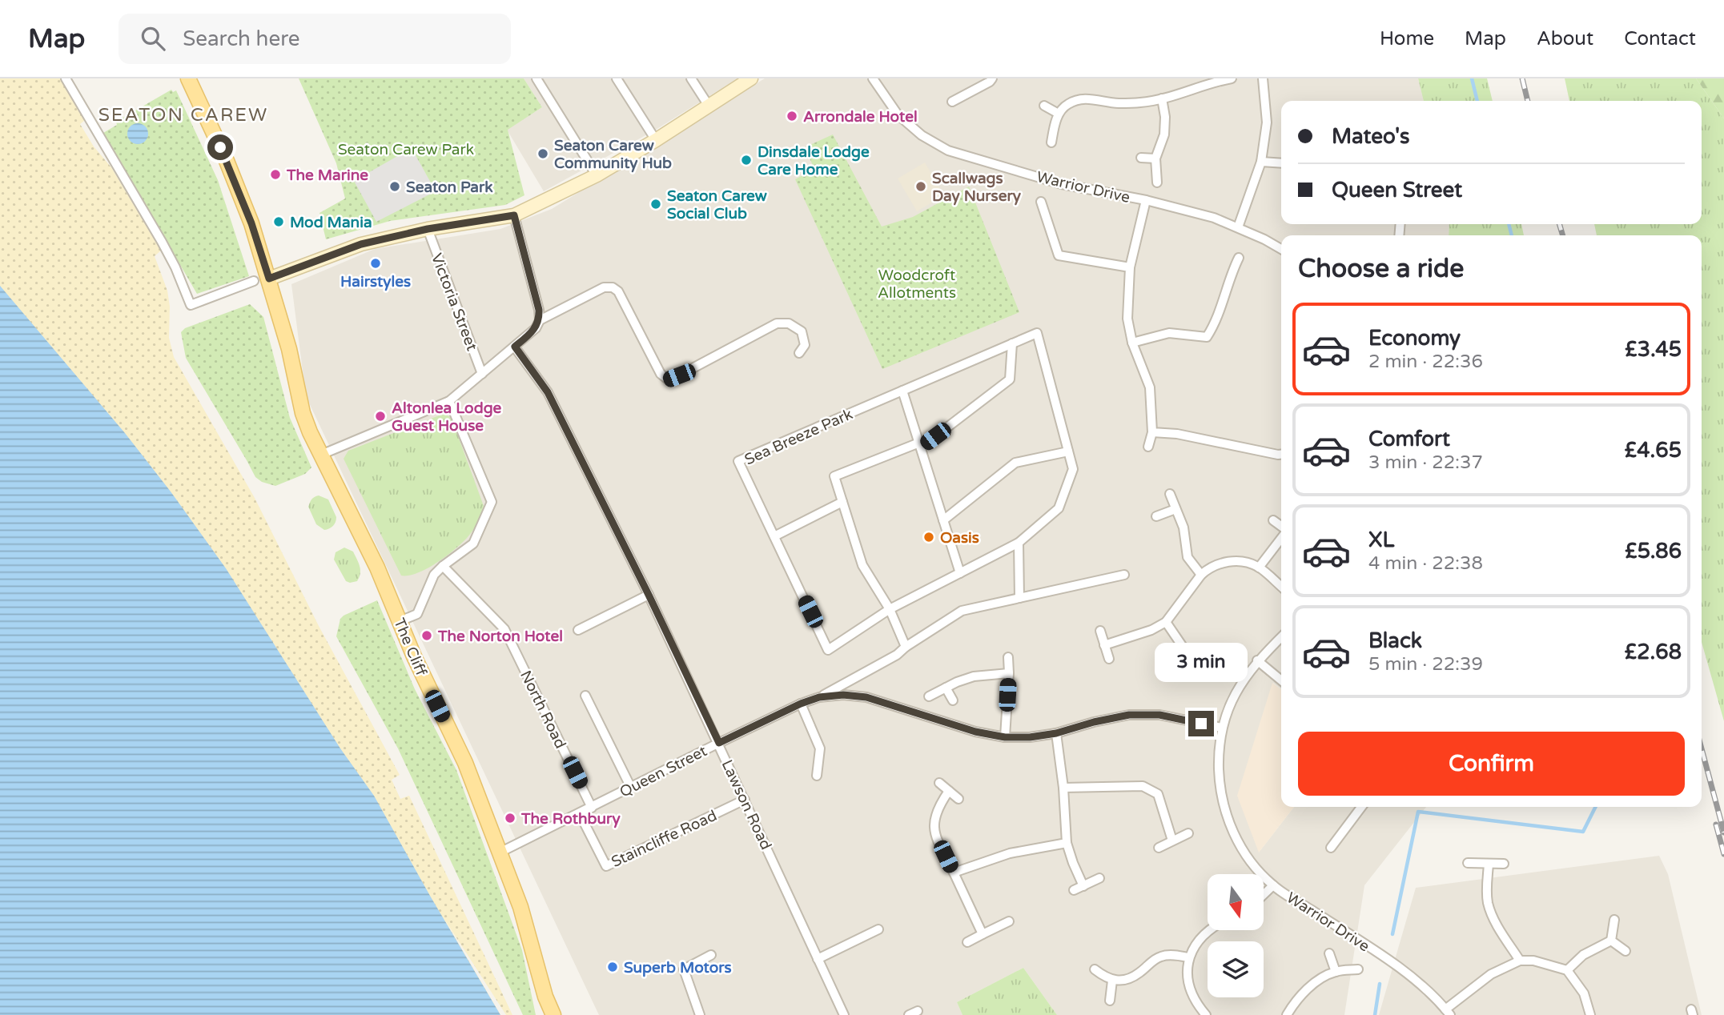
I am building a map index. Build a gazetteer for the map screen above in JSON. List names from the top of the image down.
{
  "streets": {
    "main road": ["The Cliff"],
    "street": [
      "Warrior Drive",
      "Victoria Street",
      "Sea Breeze Park",
      "North Road",
      "Queen Street",
      "Lawson Road",
      "Staincliffe Road"
    ]
  },
  "crossings": [
    ["Warrior Drive", "Queen Street"],
    ["The Cliff", "Queen Street"],
    ["North Road", "Queen Street"],
    ["Queen Street", "Lawson Road"],
    ["Queen Street", "Staincliffe Road"],
    ["Lawson Road", "Staincliffe Road"]
  ],
  "districts": ["SEATON CAREW"],
  "parks": ["Seaton Carew Park", "Woodcroft Allotments"],
  "places": [
    "Arrondale Hotel",
    "Seaton Carew Community Hub",
    "Dinsdale Lodge Care Home",
    "The Marine",
    "Seaton Park",
    "Scallwags Day Nursery",
    "Seaton Carew Social Club",
    "Mod Mania",
    "Hairstyles",
    "Altonlea Lodge Guest House",
    "Oasis",
    "The Norton Hotel",
    "The Rothbury",
    "Superb Motors"
  ],
  "north": "bottom",
  "page": {
    "header": "Map",
    "search": "Search here",
    "nav": [
      "Home",
      "Map",
      "About",
      "Contact"
    ],
    "banner": ["Mateo's", "Queen Street"],
    "heading": "Choose a ride",
    "list": [
      {
        "name": "Economy",
        "note": "2 min · 22:36",
        "value": "£3.45"
      },
      {
        "name": "Comfort",
        "note": "3 min · 22:37",
        "value": "£4.65"
      },
      {
        "name": "XL",
        "note": "4 min · 22:38",
        "value": "£5.86"
      },
      {
        "name": "Black",
        "note": "5 min · 22:39",
        "value": "£2.68"
      }
    ],
    "bubble": "3 min",
    "buttons": "Confirm"
  }
}
